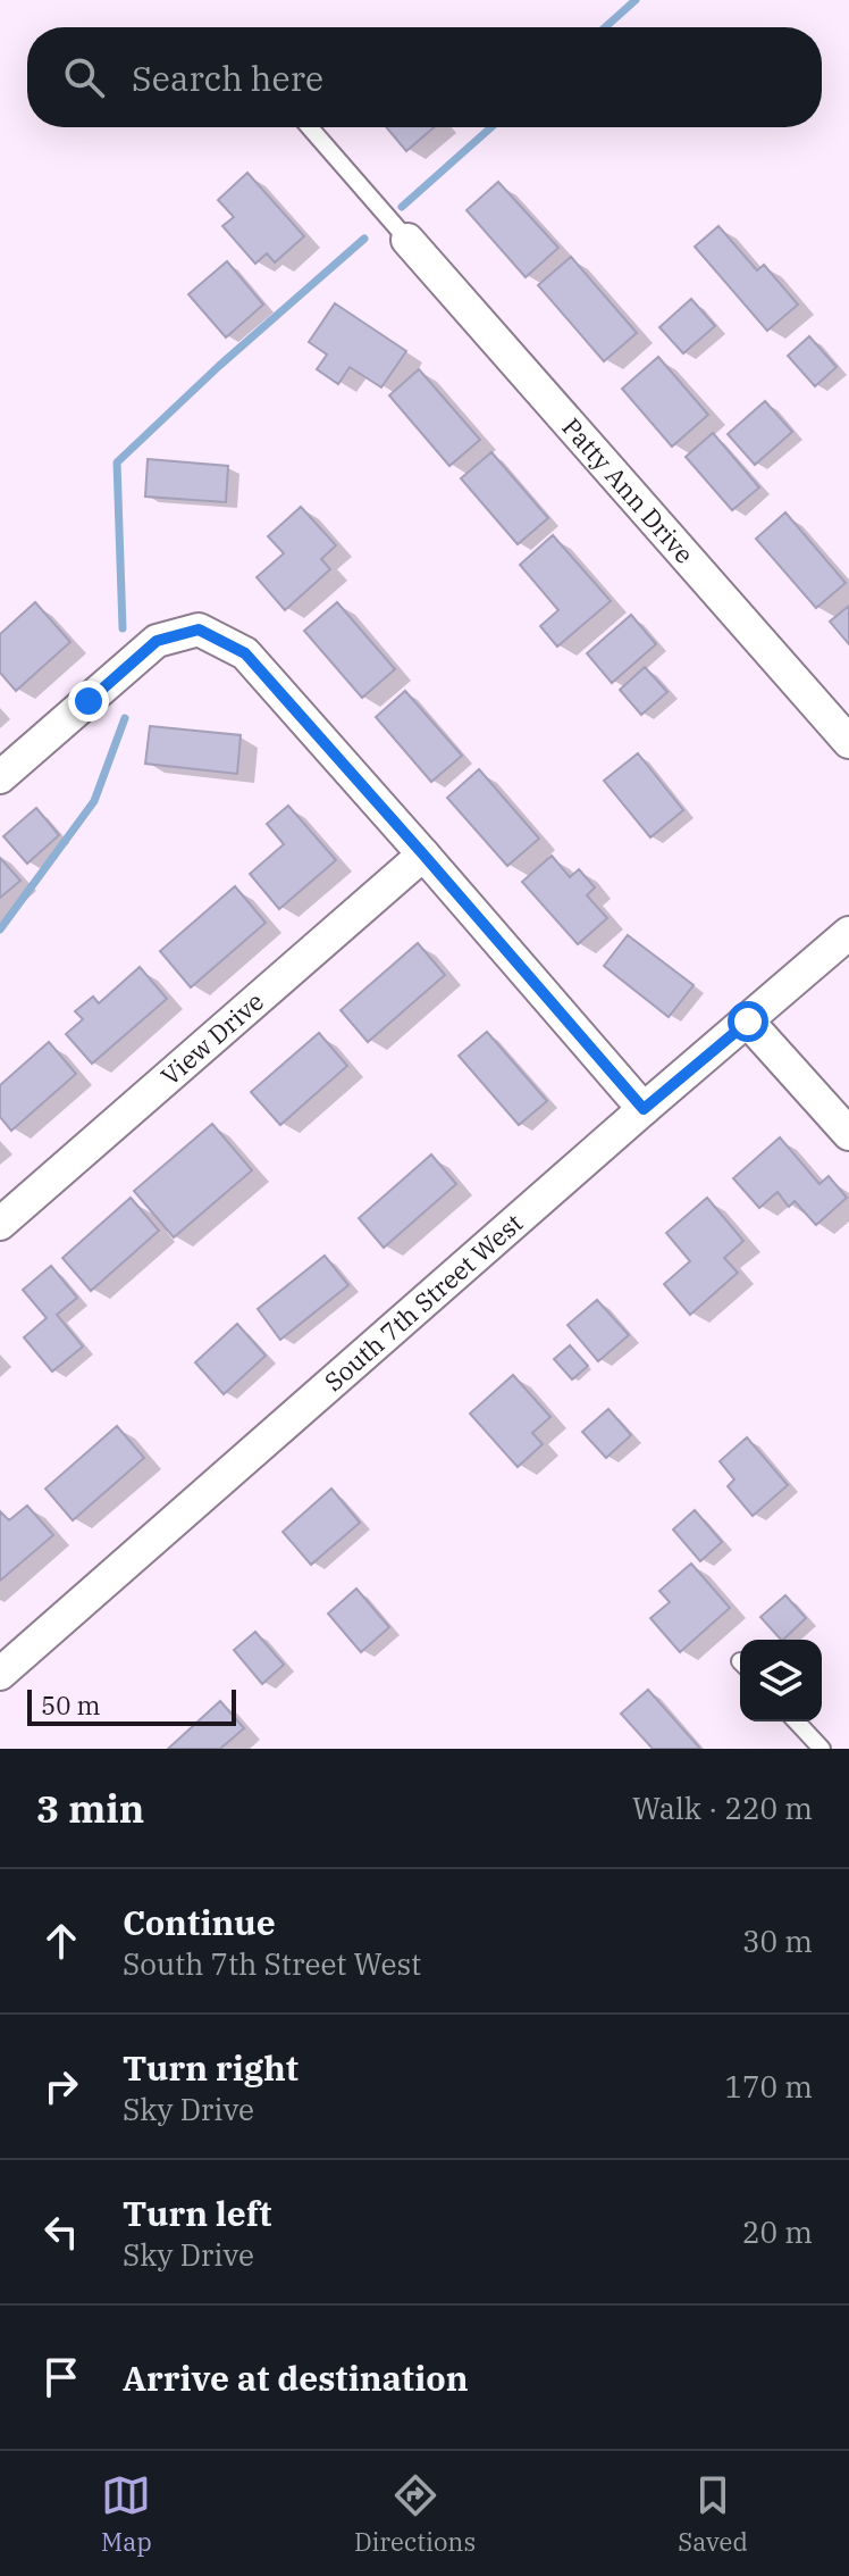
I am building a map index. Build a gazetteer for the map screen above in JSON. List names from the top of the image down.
{
  "streets": {
    "street": ["Patty Ann Drive", "View Drive", "South 7th Street West"]
  },
  "scale_bar": "50 m",
  "page": {
    "search": "Search here",
    "scale": "50 m",
    "heading": ["3 min", "Walk · 220 m"],
    "list": [
      ["Continue", "South 7th Street West", "30 m"],
      ["Turn right", "Sky Drive", "170 m"],
      ["Turn left", "Sky Drive", "20 m"],
      "Arrive at destination"
    ],
    "nav": ["Map", "Directions", "Saved"]
  }
}
